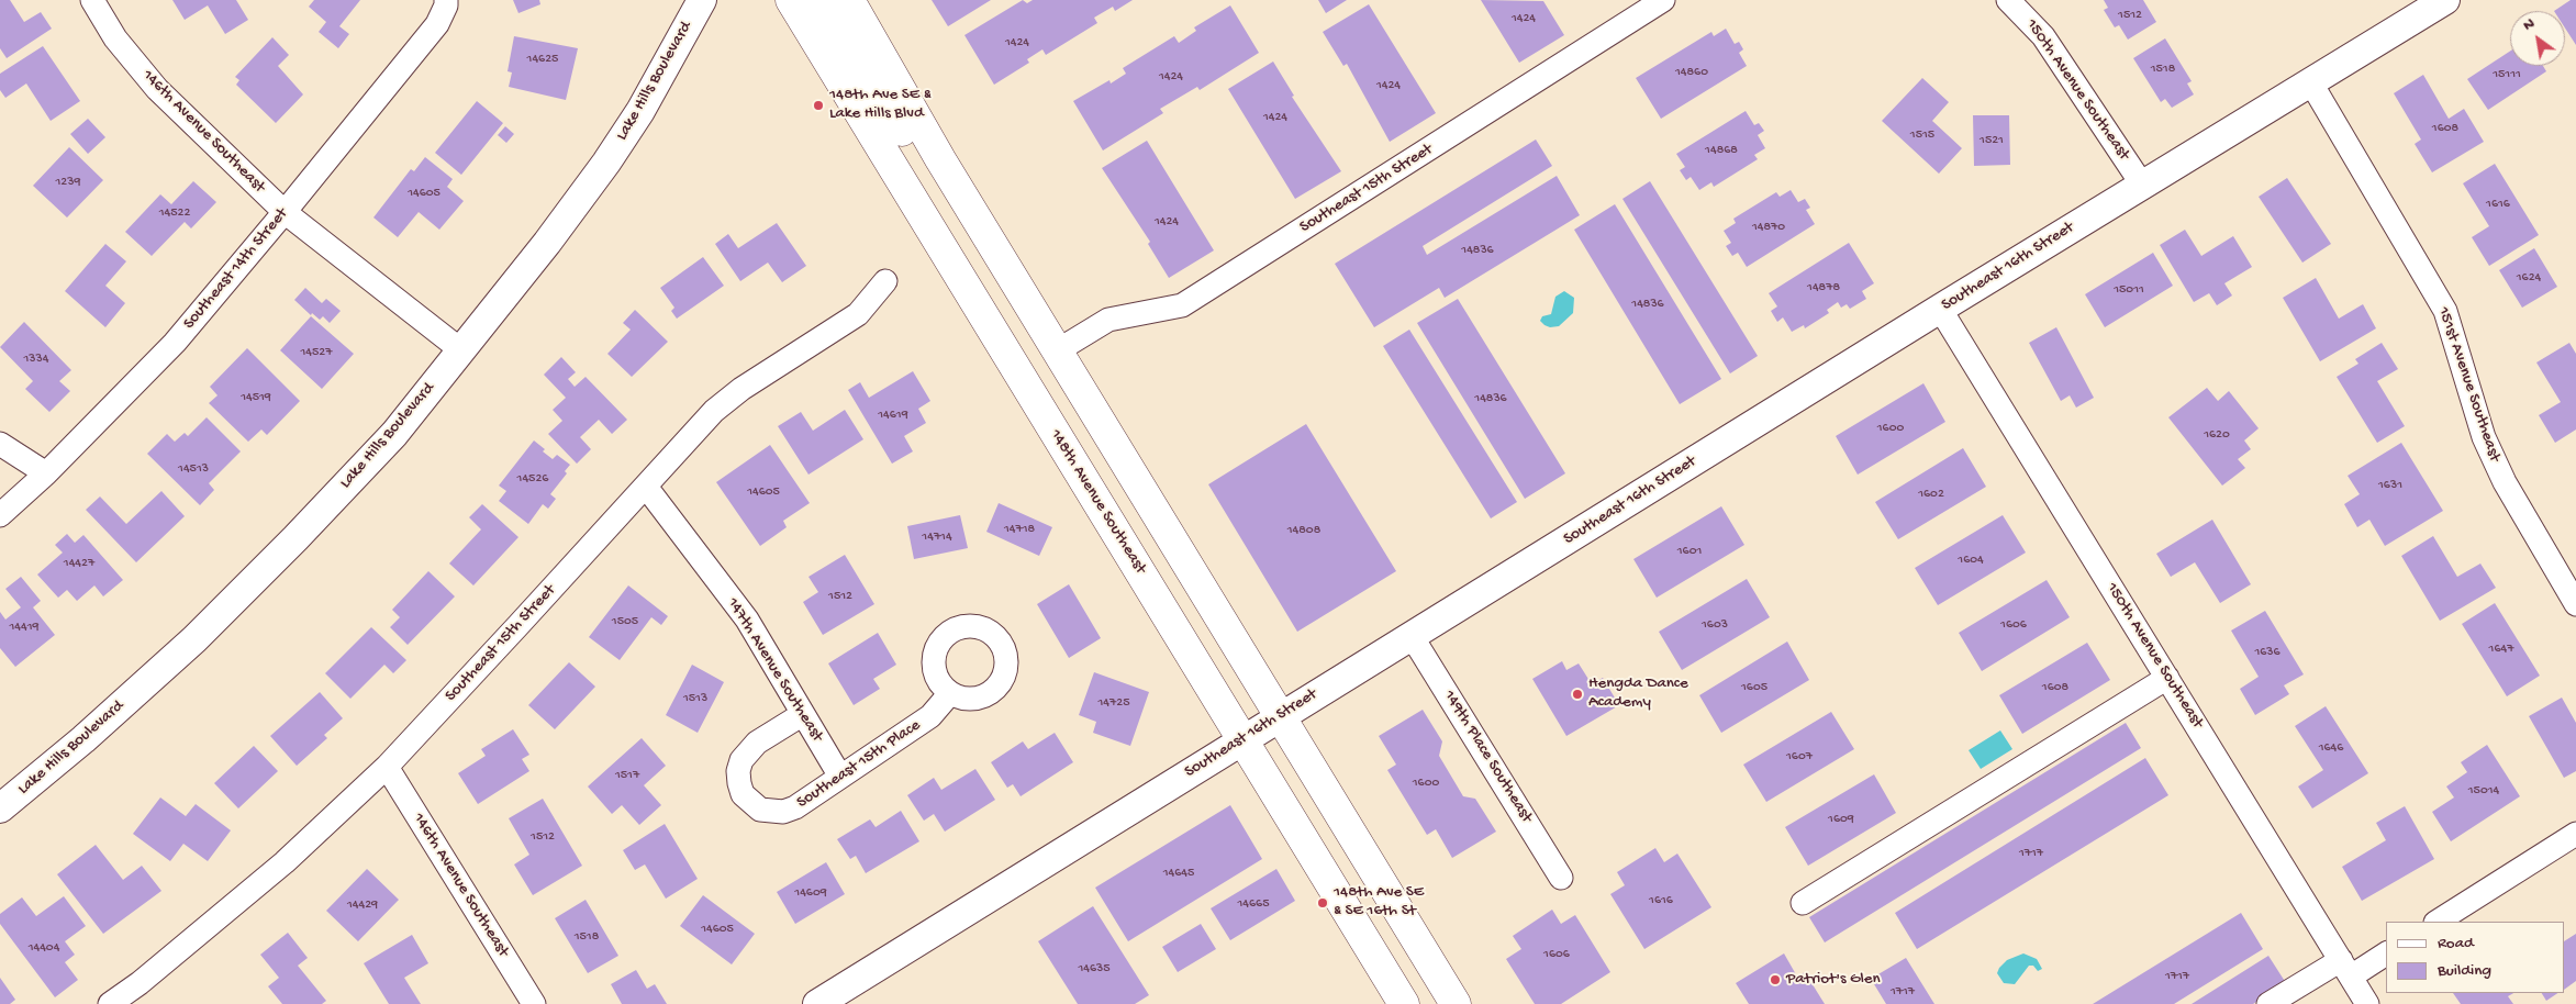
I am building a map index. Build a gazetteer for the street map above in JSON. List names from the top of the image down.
{
  "streets": {
    "main road": ["148th Avenue Southeast"],
    "street": [
      "Lake Hills Boulevard",
      "150th Avenue Southeast",
      "146th Avenue Southeast",
      "Southeast 15th Street",
      "Southeast 16th Street",
      "Southeast 14th Street",
      "151st Avenue Southeast",
      "147th Avenue Southeast",
      "149th Place Southeast",
      "Southeast 15th Place"
    ]
  },
  "crossings": [
    ["Lake Hills Boulevard", "146th Avenue Southeast"],
    ["150th Avenue Southeast", "Southeast 16th Street"],
    ["146th Avenue Southeast", "Southeast 15th Street"],
    ["146th Avenue Southeast", "Southeast 14th Street"],
    ["Southeast 15th Street", "147th Avenue Southeast"],
    ["Southeast 16th Street", "151st Avenue Southeast"],
    ["Southeast 16th Street", "148th Avenue Southeast"],
    ["Southeast 16th Street", "149th Place Southeast"],
    ["147th Avenue Southeast", "Southeast 15th Place"]
  ],
  "places": [
    "148th Ave SE & Lake Hills Blvd",
    "Hengda Dance Academy",
    "148th Ave SE & SE 16th St",
    "Patriot's Glen"
  ],
  "house_numbers": [
    "1512",
    "1424",
    "1424",
    "14625",
    "1518",
    "14860",
    "15111",
    "1424",
    "1424",
    "1424",
    "1608",
    "1515",
    "1521",
    "14868",
    "1239",
    "14605",
    "1616",
    "14522",
    "1424",
    "14870",
    "14836",
    "1624",
    "14878",
    "15011",
    "14836",
    "14527",
    "1334",
    "14519",
    "14836",
    "14619",
    "1600",
    "1620",
    "14513",
    "14526",
    "1631",
    "14605",
    "1602",
    "14718",
    "14808",
    "14714",
    "1601",
    "1604",
    "14427",
    "1512",
    "1505",
    "1603",
    "1606",
    "14419",
    "1647",
    "1636",
    "1605",
    "1608",
    "1513",
    "14725",
    "1646",
    "1607",
    "1517",
    "1600",
    "15014",
    "1609",
    "1512",
    "1717",
    "14645",
    "14609",
    "1616",
    "14665",
    "14429",
    "14605",
    "1518",
    "14404",
    "1606",
    "14635",
    "1717",
    "1717"
  ],
  "legend": ["Road", "Building"],
  "north": "top left"
}
